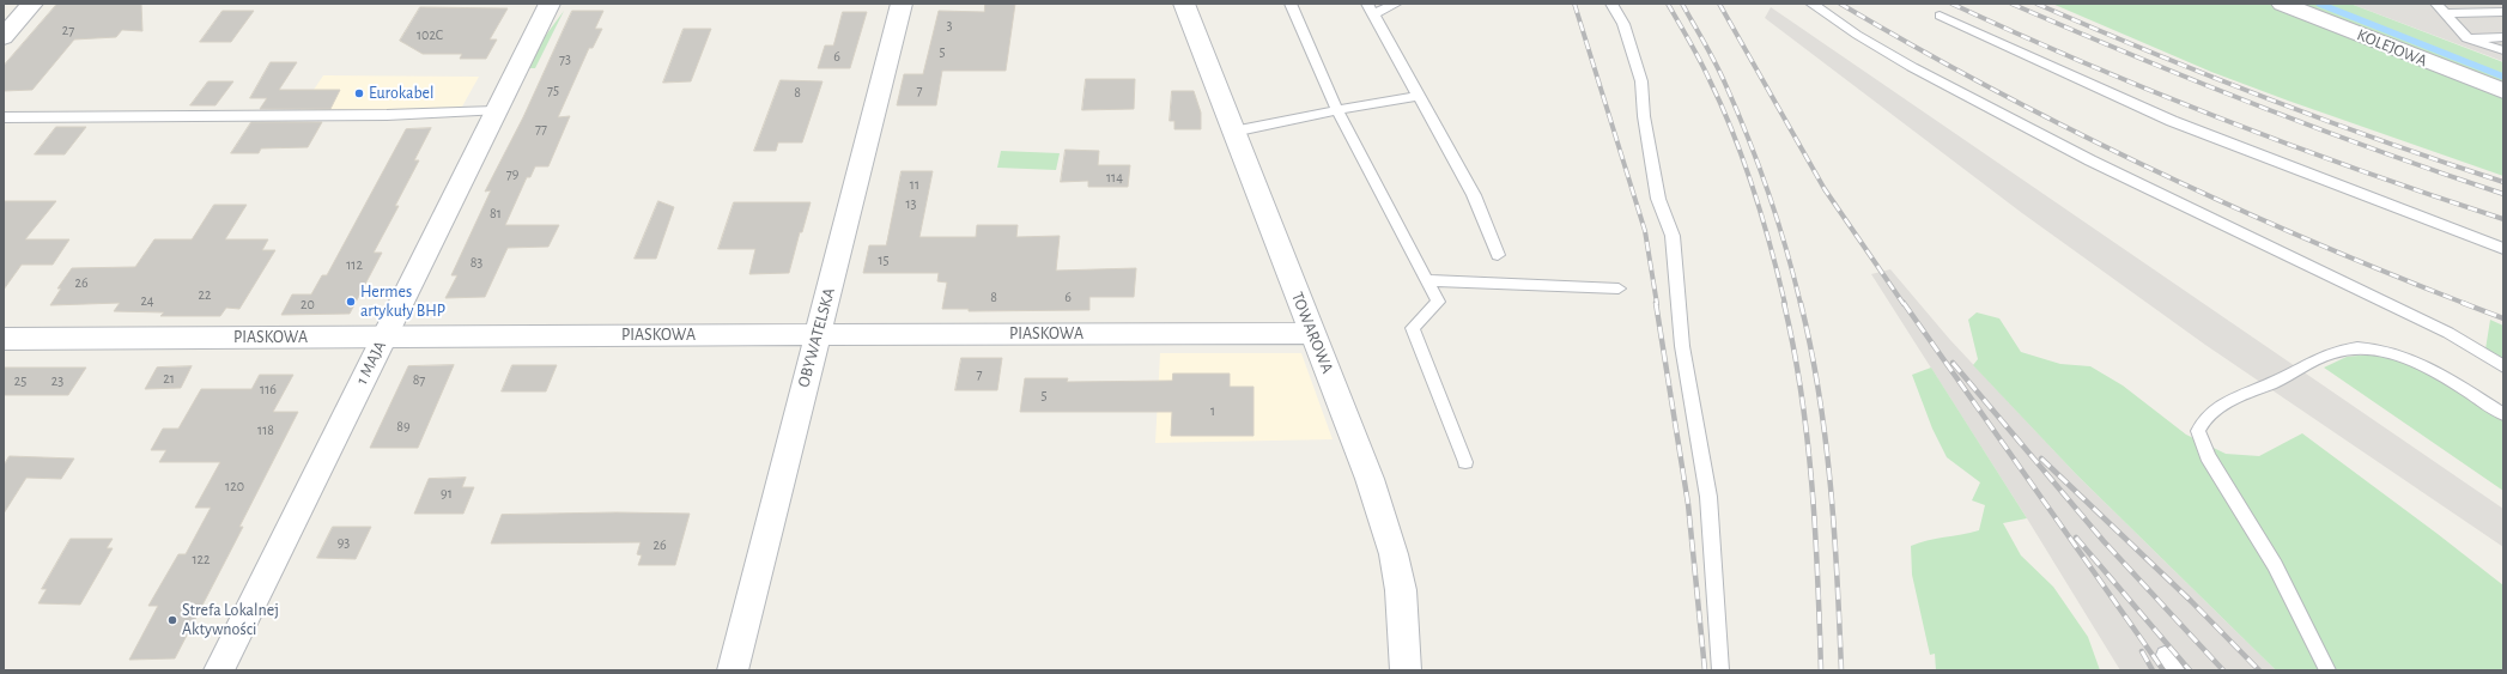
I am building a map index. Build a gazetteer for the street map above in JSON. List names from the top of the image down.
{
  "streets": {
    "street": [
      "KOLEJOWA",
      "TOWAROWA",
      "PIASKOWA",
      "OBYWATELSKA",
      "1 MAJA"
    ]
  },
  "crossings": [
    ["TOWAROWA", "PIASKOWA"],
    ["PIASKOWA", "OBYWATELSKA"],
    ["PIASKOWA", "1 MAJA"]
  ],
  "places": ["Eurokabel", "Hermes artykuły BHP", "Strefa Lokalnej Aktywności"],
  "house_numbers": [
    "3",
    "27",
    "102C",
    "5",
    "6",
    "73",
    "75",
    "7",
    "8",
    "77",
    "79",
    "114",
    "11",
    "13",
    "81",
    "15",
    "83",
    "112",
    "26",
    "22",
    "8",
    "6",
    "24",
    "20",
    "7",
    "21",
    "87",
    "25",
    "23",
    "116",
    "5",
    "1",
    "89",
    "118",
    "120",
    "91",
    "93",
    "26",
    "122"
  ]
}
